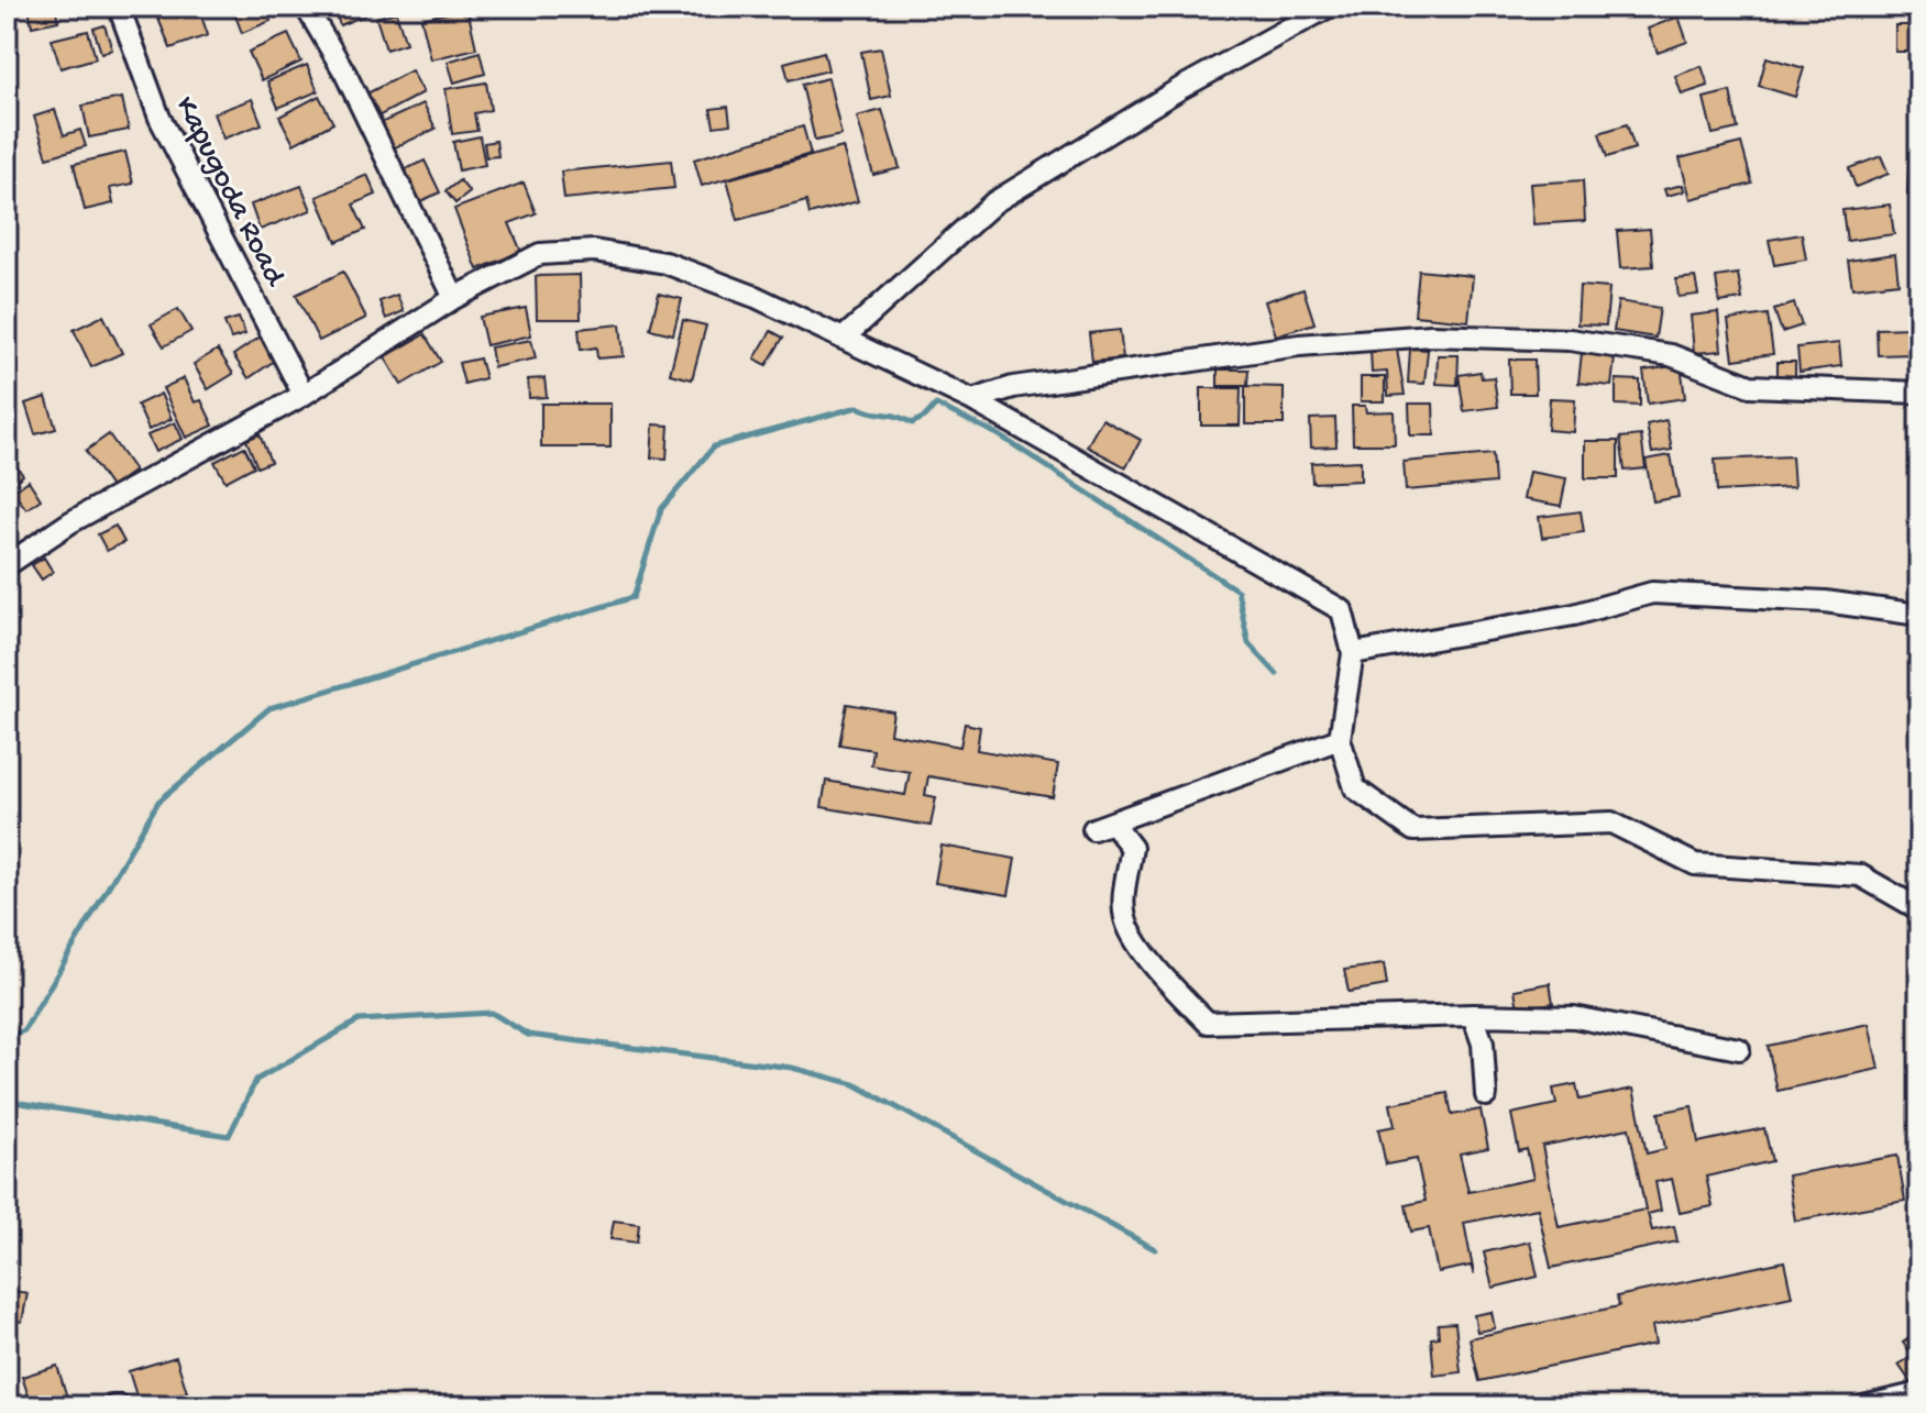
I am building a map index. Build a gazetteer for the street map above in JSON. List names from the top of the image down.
{
  "streets": {
    "street": ["Kapugoda Road"]
  }
}
